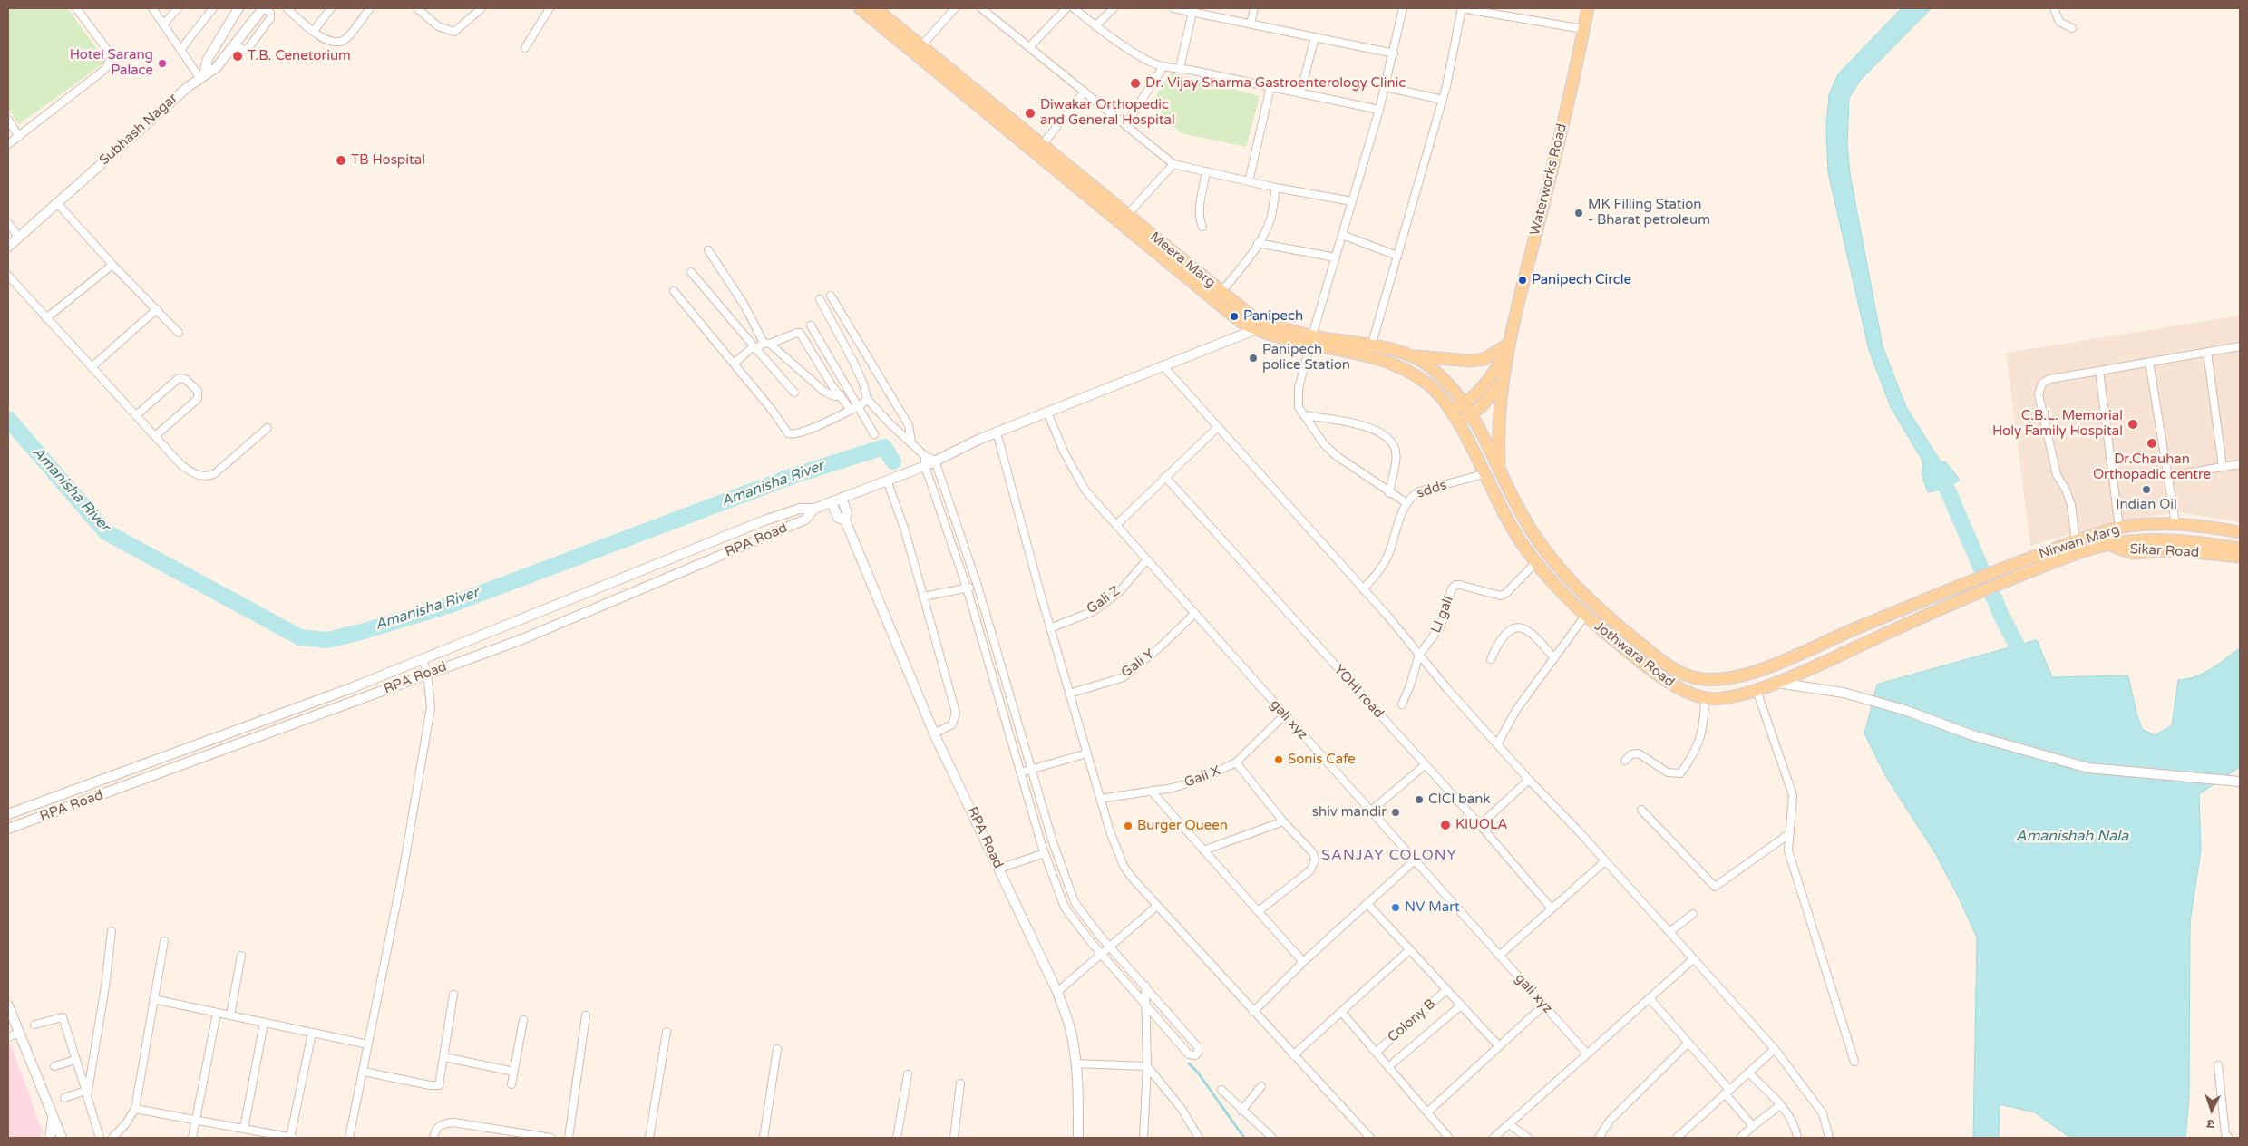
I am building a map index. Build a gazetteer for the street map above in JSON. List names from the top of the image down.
{
  "streets": {
    "main road": [
      "Waterworks Road",
      "Meera Marg",
      "Nirwan Marg",
      "Sikar Road",
      "Jothwara Road"
    ],
    "street": [
      "Subhash Nagar",
      "sdds",
      "RPA Road",
      "Gali Z",
      "LI gali",
      "Gali Y",
      "YOHI road",
      "gali xyz",
      "Gali X",
      "Colony B"
    ]
  },
  "crossings": [
    ["Waterworks Road", "Meera Marg"],
    ["Waterworks Road", "Jothwara Road"],
    ["Meera Marg", "Jothwara Road"],
    ["sdds", "Jothwara Road"],
    ["Nirwan Marg", "Jothwara Road"],
    ["Sikar Road", "Jothwara Road"],
    ["Gali Z", "gali xyz"],
    ["LI gali", "Jothwara Road"],
    ["Gali Y", "gali xyz"],
    ["gali xyz", "Gali X"]
  ],
  "districts": ["SANJAY COLONY"],
  "water": ["Amanisha River", "Amanishah Nala"],
  "places": [
    "T.B. Cenetorium",
    "Hotel Sarang Palace",
    "Dr. Vijay Sharma Gastroenterology Clinic",
    "Diwakar Orthopedic and General Hospital",
    "TB Hospital",
    "MK Filling Station - Bharat petroleum",
    "Panipech Circle",
    "Panipech",
    "Panipech police Station",
    "C.B.L. Memorial Holy Family Hospital",
    "Dr.Chauhan Orthopadic centre",
    "Indian Oil",
    "Sonis Cafe",
    "CICI bank",
    "shiv mandir",
    "KIUOLA",
    "Burger Queen",
    "NV Mart"
  ],
  "north": "bottom"
}
